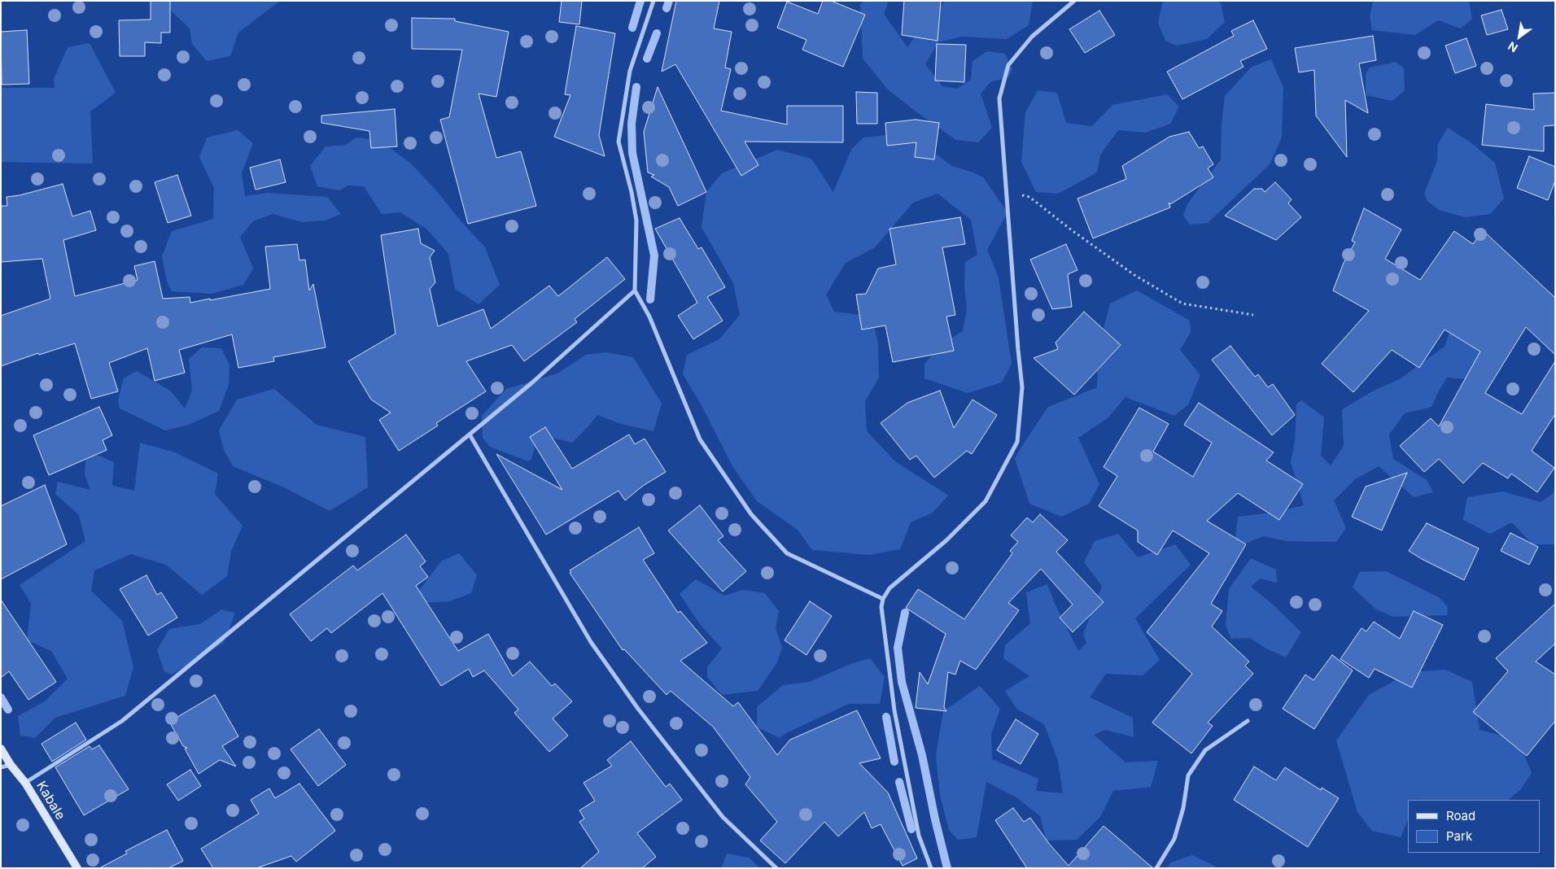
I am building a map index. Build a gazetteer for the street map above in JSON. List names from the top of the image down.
{
  "streets": {
    "street": ["Kabale"]
  },
  "legend": ["Road", "Park"],
  "north": "bottom left"
}
